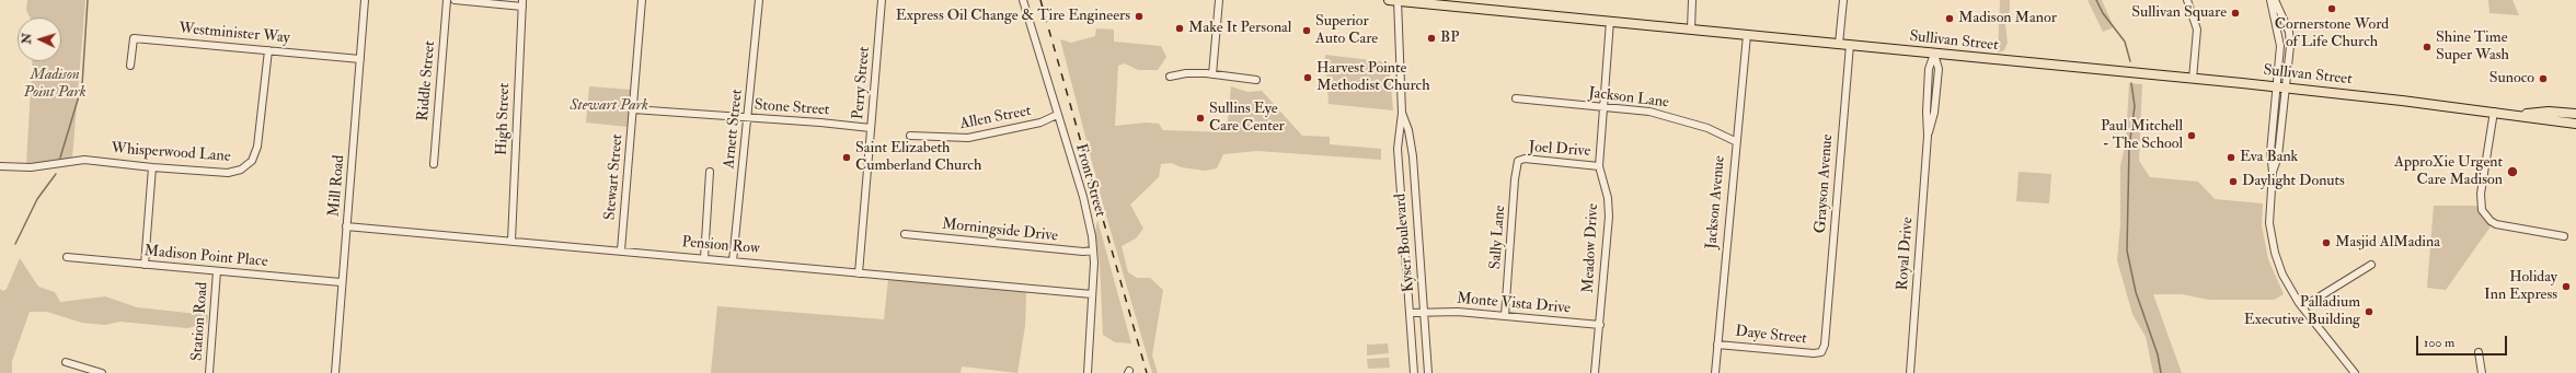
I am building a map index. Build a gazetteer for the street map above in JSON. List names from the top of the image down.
{
  "streets": {
    "main road": ["Sullivan Street"],
    "street": [
      "Westminister Way",
      "Riddle Street",
      "Perry Street",
      "Jackson Lane",
      "Stone Street",
      "Allen Street",
      "High Street",
      "Arnett Street",
      "Joel Drive",
      "Whisperwood Lane",
      "Stewart Street",
      "Front Street",
      "Grayson Avenue",
      "Mill Road",
      "Jackson Avenue",
      "Morningside Drive",
      "Sally Lane",
      "Kyser Boulevard",
      "Pension Row",
      "Meadow Drive",
      "Royal Drive",
      "Madison Point Place",
      "Monte Vista Drive",
      "Station Road",
      "Daye Street"
    ]
  },
  "crossings": [
    ["Westminister Way", "Whisperwood Lane"],
    ["Westminister Way", "Mill Road"],
    ["Sullivan Street", "Grayson Avenue"],
    ["Sullivan Street", "Jackson Avenue"],
    ["Sullivan Street", "Kyser Boulevard"],
    ["Sullivan Street", "Meadow Drive"],
    ["Sullivan Street", "Royal Drive"],
    ["Perry Street", "Stone Street"],
    ["Perry Street", "Pension Row"],
    ["Jackson Lane", "Jackson Avenue"],
    ["Jackson Lane", "Meadow Drive"],
    ["Stone Street", "Arnett Street"],
    ["Stone Street", "Stewart Street"],
    ["Allen Street", "Front Street"],
    ["High Street", "Pension Row"],
    ["Arnett Street", "Pension Row"],
    ["Joel Drive", "Sally Lane"],
    ["Joel Drive", "Meadow Drive"],
    ["Stewart Street", "Pension Row"],
    ["Front Street", "Morningside Drive"],
    ["Front Street", "Pension Row"],
    ["Grayson Avenue", "Daye Street"],
    ["Mill Road", "Pension Row"],
    ["Mill Road", "Madison Point Place"],
    ["Jackson Avenue", "Daye Street"],
    ["Sally Lane", "Monte Vista Drive"],
    ["Kyser Boulevard", "Monte Vista Drive"],
    ["Meadow Drive", "Monte Vista Drive"],
    ["Madison Point Place", "Station Road"]
  ],
  "parks": ["Madison Point Park", "Stewart Park"],
  "places": [
    "Cornerstone Word of Life Church",
    "Sullivan Square",
    "Express Oil Change & Tire Engineers",
    "Madison Manor",
    "Make It Personal",
    "Superior Auto Care",
    "BP",
    "Shine Time Super Wash",
    "Harvest Pointe Methodist Church",
    "Sunoco",
    "Sullins Eye Care Center",
    "Paul Mitchell - The School",
    "Saint Elizabeth Cumberland Church",
    "Eva Bank",
    "ApproXie Urgent Care Madison",
    "Daylight Donuts",
    "Masjid AlMadina",
    "Holiday Inn Express",
    "Palladium Executive Building"
  ],
  "scale_bar": "100 m",
  "north": "left"
}
